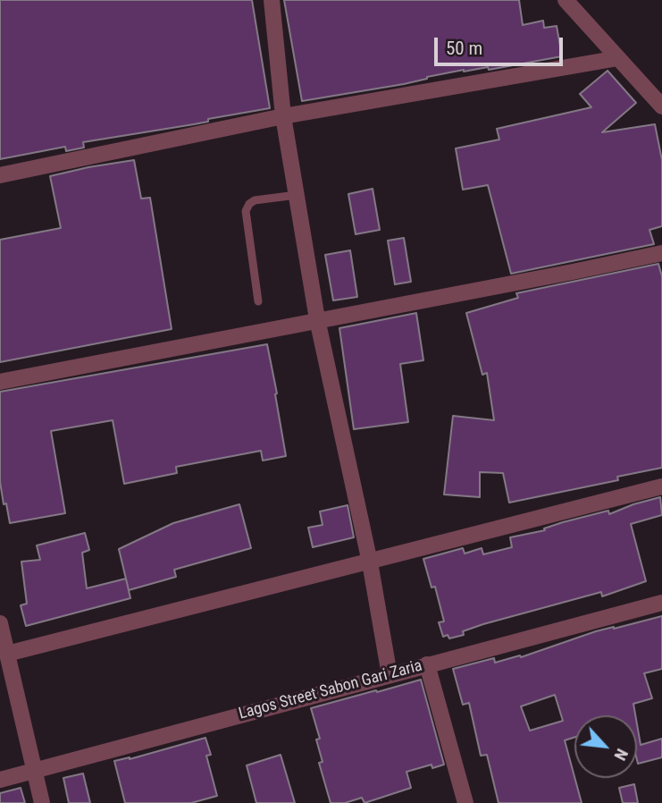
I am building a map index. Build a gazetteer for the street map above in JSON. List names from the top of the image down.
{
  "streets": {
    "street": ["Lagos Street Sabon Gari Zaria"]
  },
  "scale_bar": "50 m",
  "north": "bottom right"
}
